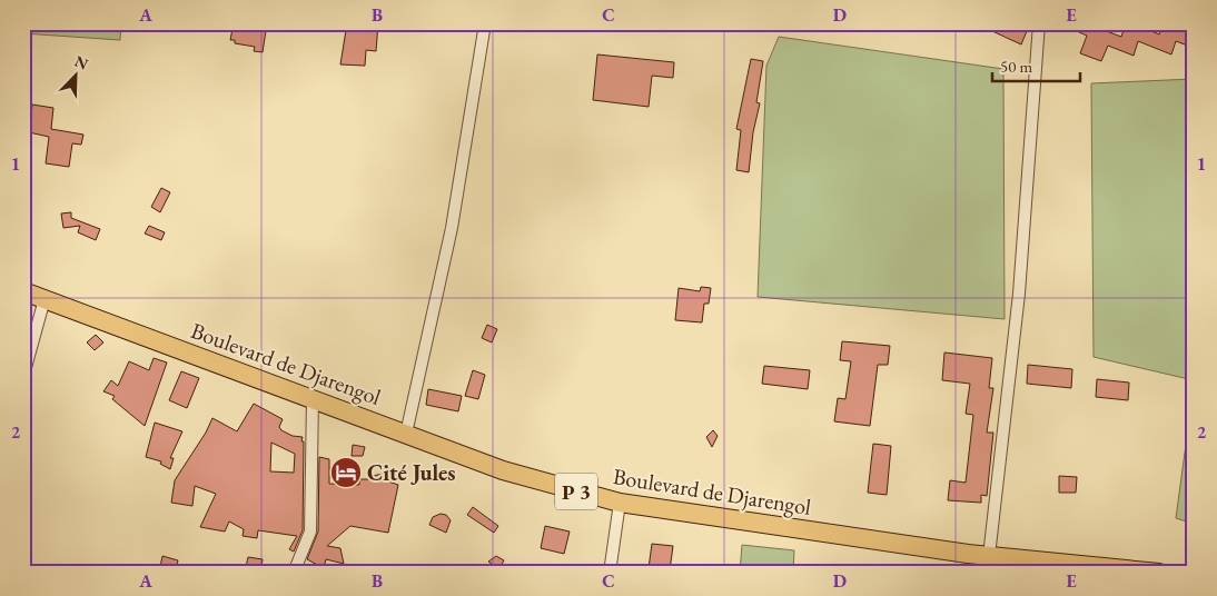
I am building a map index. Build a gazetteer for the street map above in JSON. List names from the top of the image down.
{
  "streets": {
    "main road": ["Boulevard de Djarengol", "P 3"]
  },
  "places": {
    "hotel": ["Cité Jules"]
  },
  "scale_bar": "50 m",
  "north": "top right",
  "grid": {
    "columns": [
      "A",
      "B",
      "C",
      "D",
      "E"
    ],
    "rows": ["1", "2"]
  }
}
